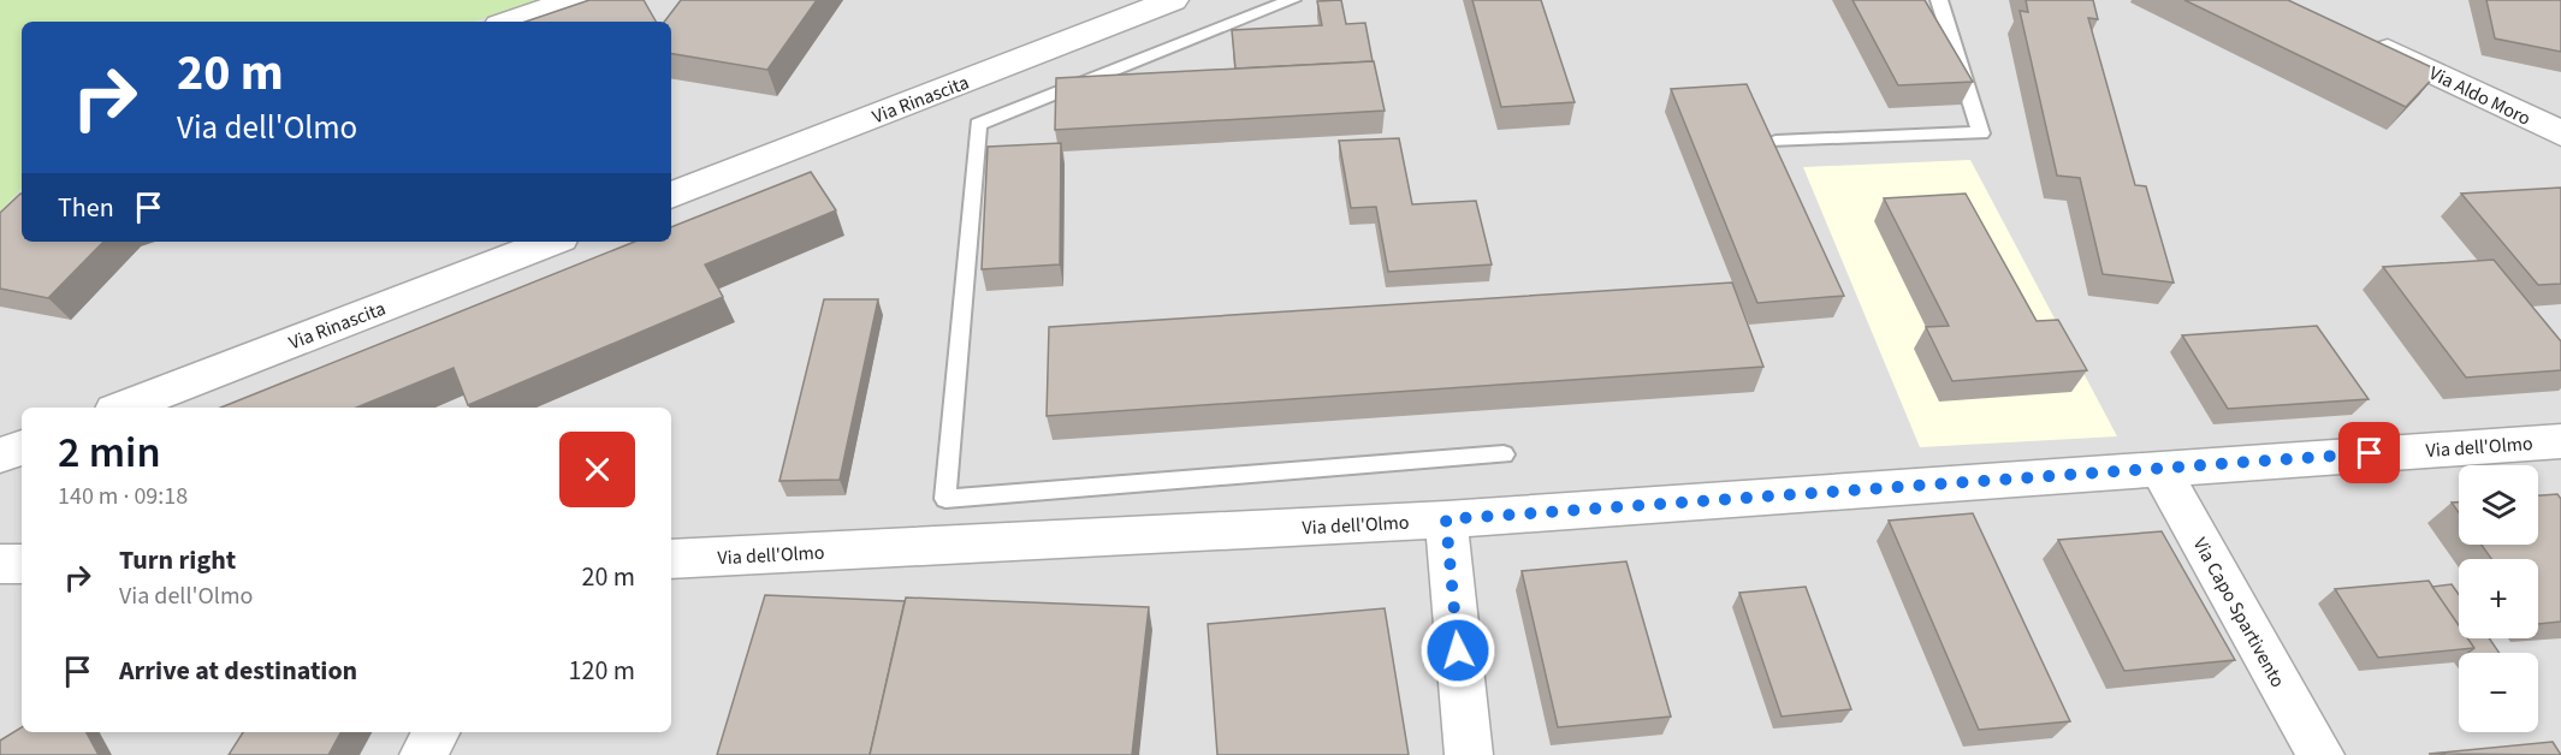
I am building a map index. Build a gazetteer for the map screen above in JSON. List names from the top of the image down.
{
  "streets": {
    "street": [
      "Via Aldo Moro",
      "Via Rinascita",
      "Via dell'Olmo",
      "Via Capo Spartivento"
    ]
  },
  "crossings": [
    ["Via dell'Olmo", "Via Capo Spartivento"]
  ],
  "page": {
    "turn": ["20 m", "Via dell'Olmo"],
    "then": "Then",
    "heading": ["2 min", "140 m · 09:18"],
    "map_buttons": ["+", "−"],
    "list": [
      {
        "name": "Turn right",
        "note": "Via dell'Olmo",
        "value": "20 m"
      },
      {
        "name": "Arrive at destination",
        "value": "120 m"
      }
    ]
  }
}
